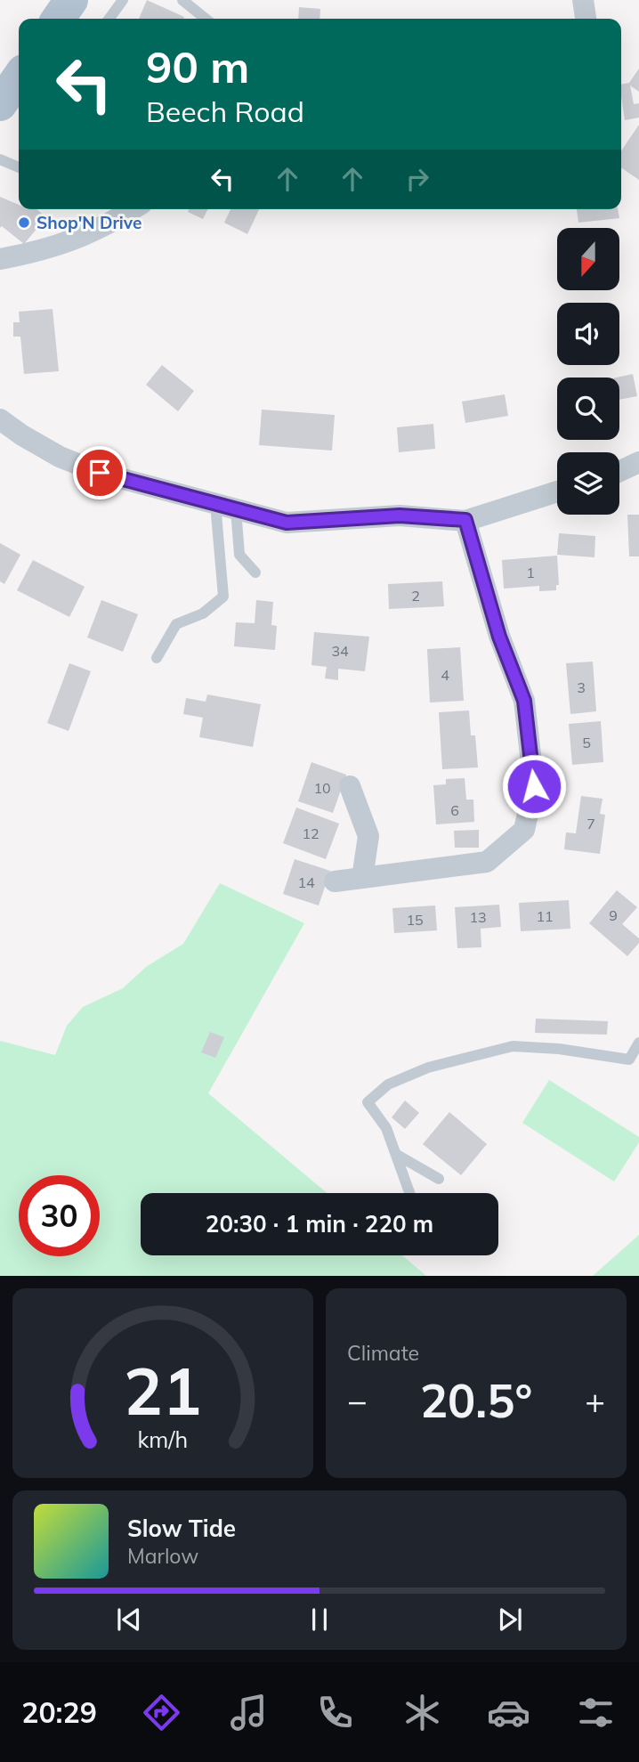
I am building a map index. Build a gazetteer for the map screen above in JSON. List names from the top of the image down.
{
  "places": ["Shop'N Drive"],
  "house_numbers": [
    "1",
    "2",
    "34",
    "4",
    "3",
    "5",
    "10",
    "6",
    "7",
    "12",
    "14",
    "9",
    "11",
    "13",
    "15"
  ],
  "north": "bottom",
  "page": {
    "turn": ["90 m", "Beech Road"],
    "limit": "30",
    "trip": "20:30 · 1 min · 220 m",
    "tile": "Climate",
    "heat": ["−", "20.5°", "+"],
    "song": ["Slow Tide", "Marlow"],
    "tabs": "20:29",
    "gauge": ["21", "km/h"]
  }
}
